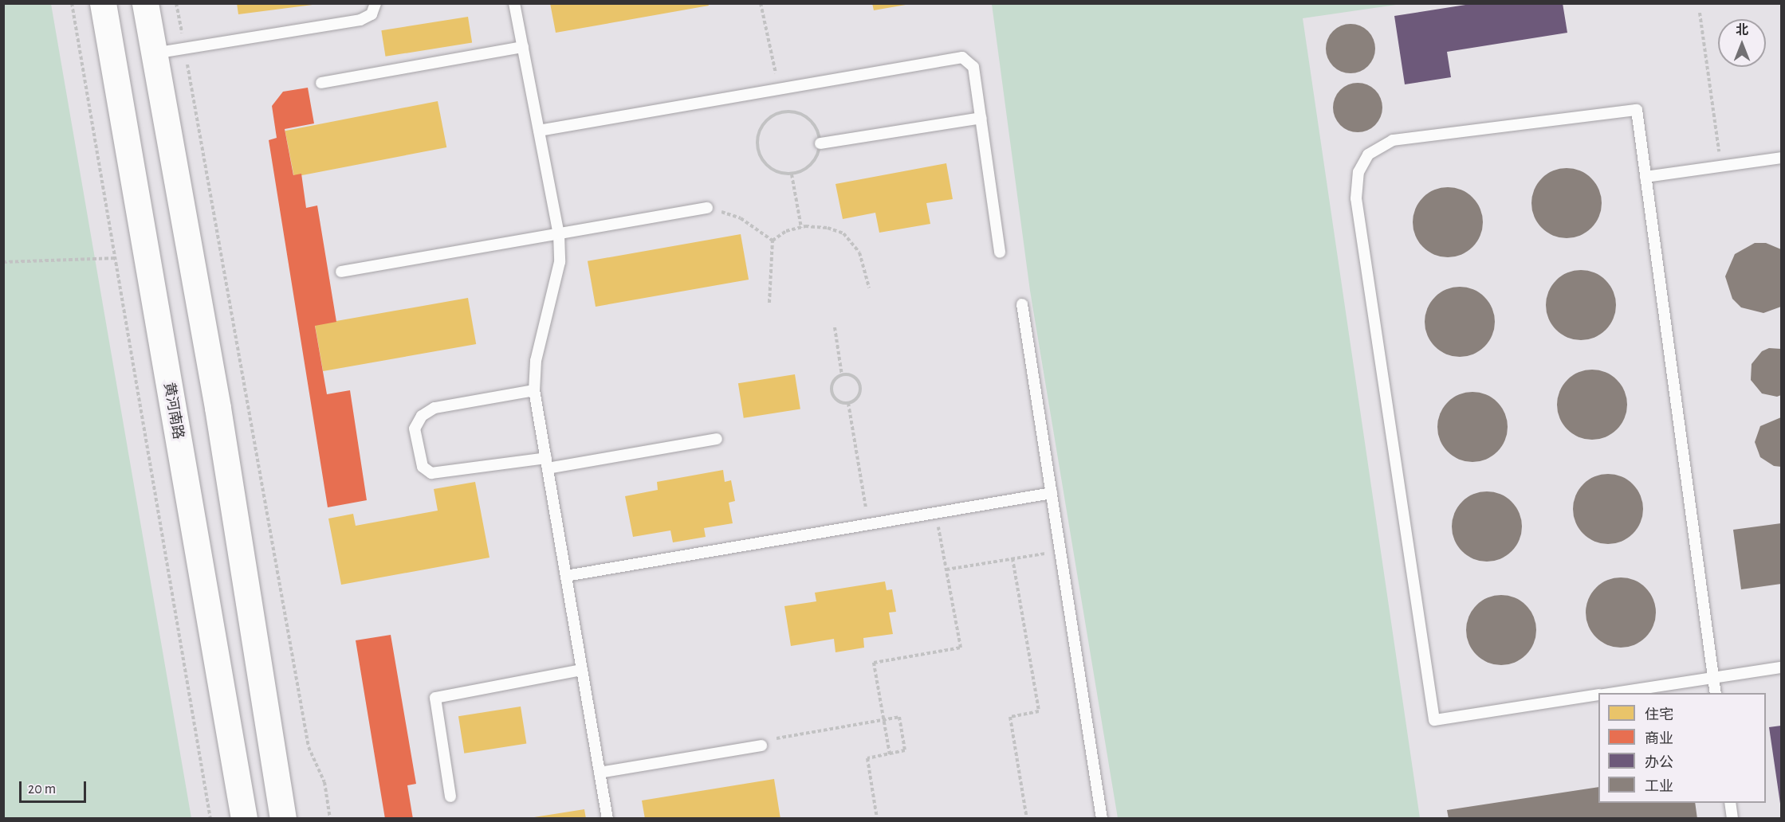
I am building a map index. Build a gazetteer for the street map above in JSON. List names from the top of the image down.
{
  "streets": {
    "main road": ["黄河南路"]
  },
  "legend": [
    "住宅",
    "商业",
    "办公",
    "工业"
  ],
  "scale_bar": "20 m",
  "north": "top"
}
